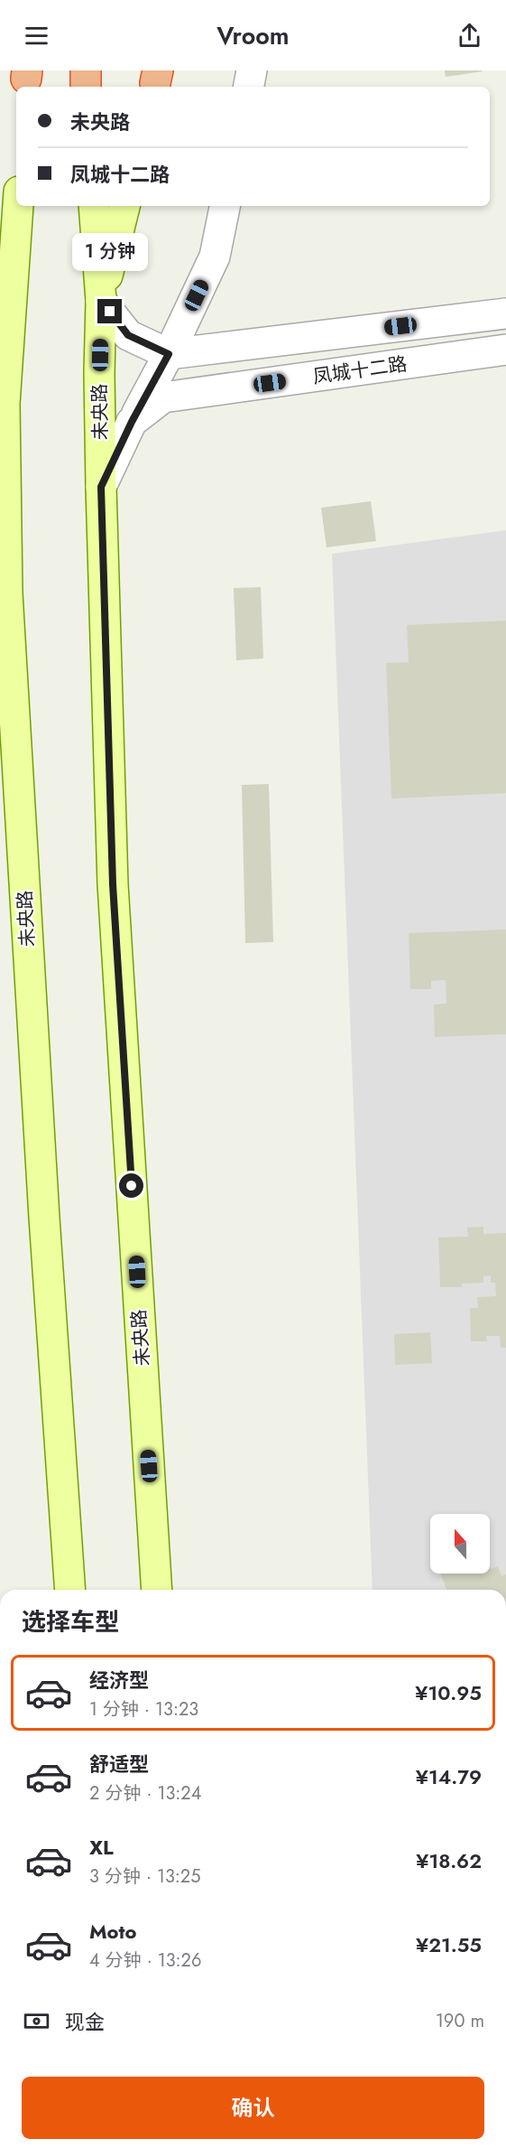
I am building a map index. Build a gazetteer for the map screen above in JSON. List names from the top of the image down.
{
  "streets": {
    "main road": ["未央路"],
    "street": ["凤城十二路"]
  },
  "crossings": [
    ["凤城十二路", "未央路"]
  ],
  "north": "top",
  "page": {
    "header": "Vroom",
    "banner": ["未央路", "凤城十二路"],
    "bubble": "1 分钟",
    "heading": "选择车型",
    "list": [
      {
        "name": "经济型",
        "note": "1 分钟 · 13:23",
        "value": "¥10.95"
      },
      {
        "name": "舒适型",
        "note": "2 分钟 · 13:24",
        "value": "¥14.79"
      },
      {
        "name": "XL",
        "note": "3 分钟 · 13:25",
        "value": "¥18.62"
      },
      {
        "name": "Moto",
        "note": "4 分钟 · 13:26",
        "value": "¥21.55"
      }
    ],
    "pay": ["现金", "190 m"],
    "buttons": "确认"
  }
}
